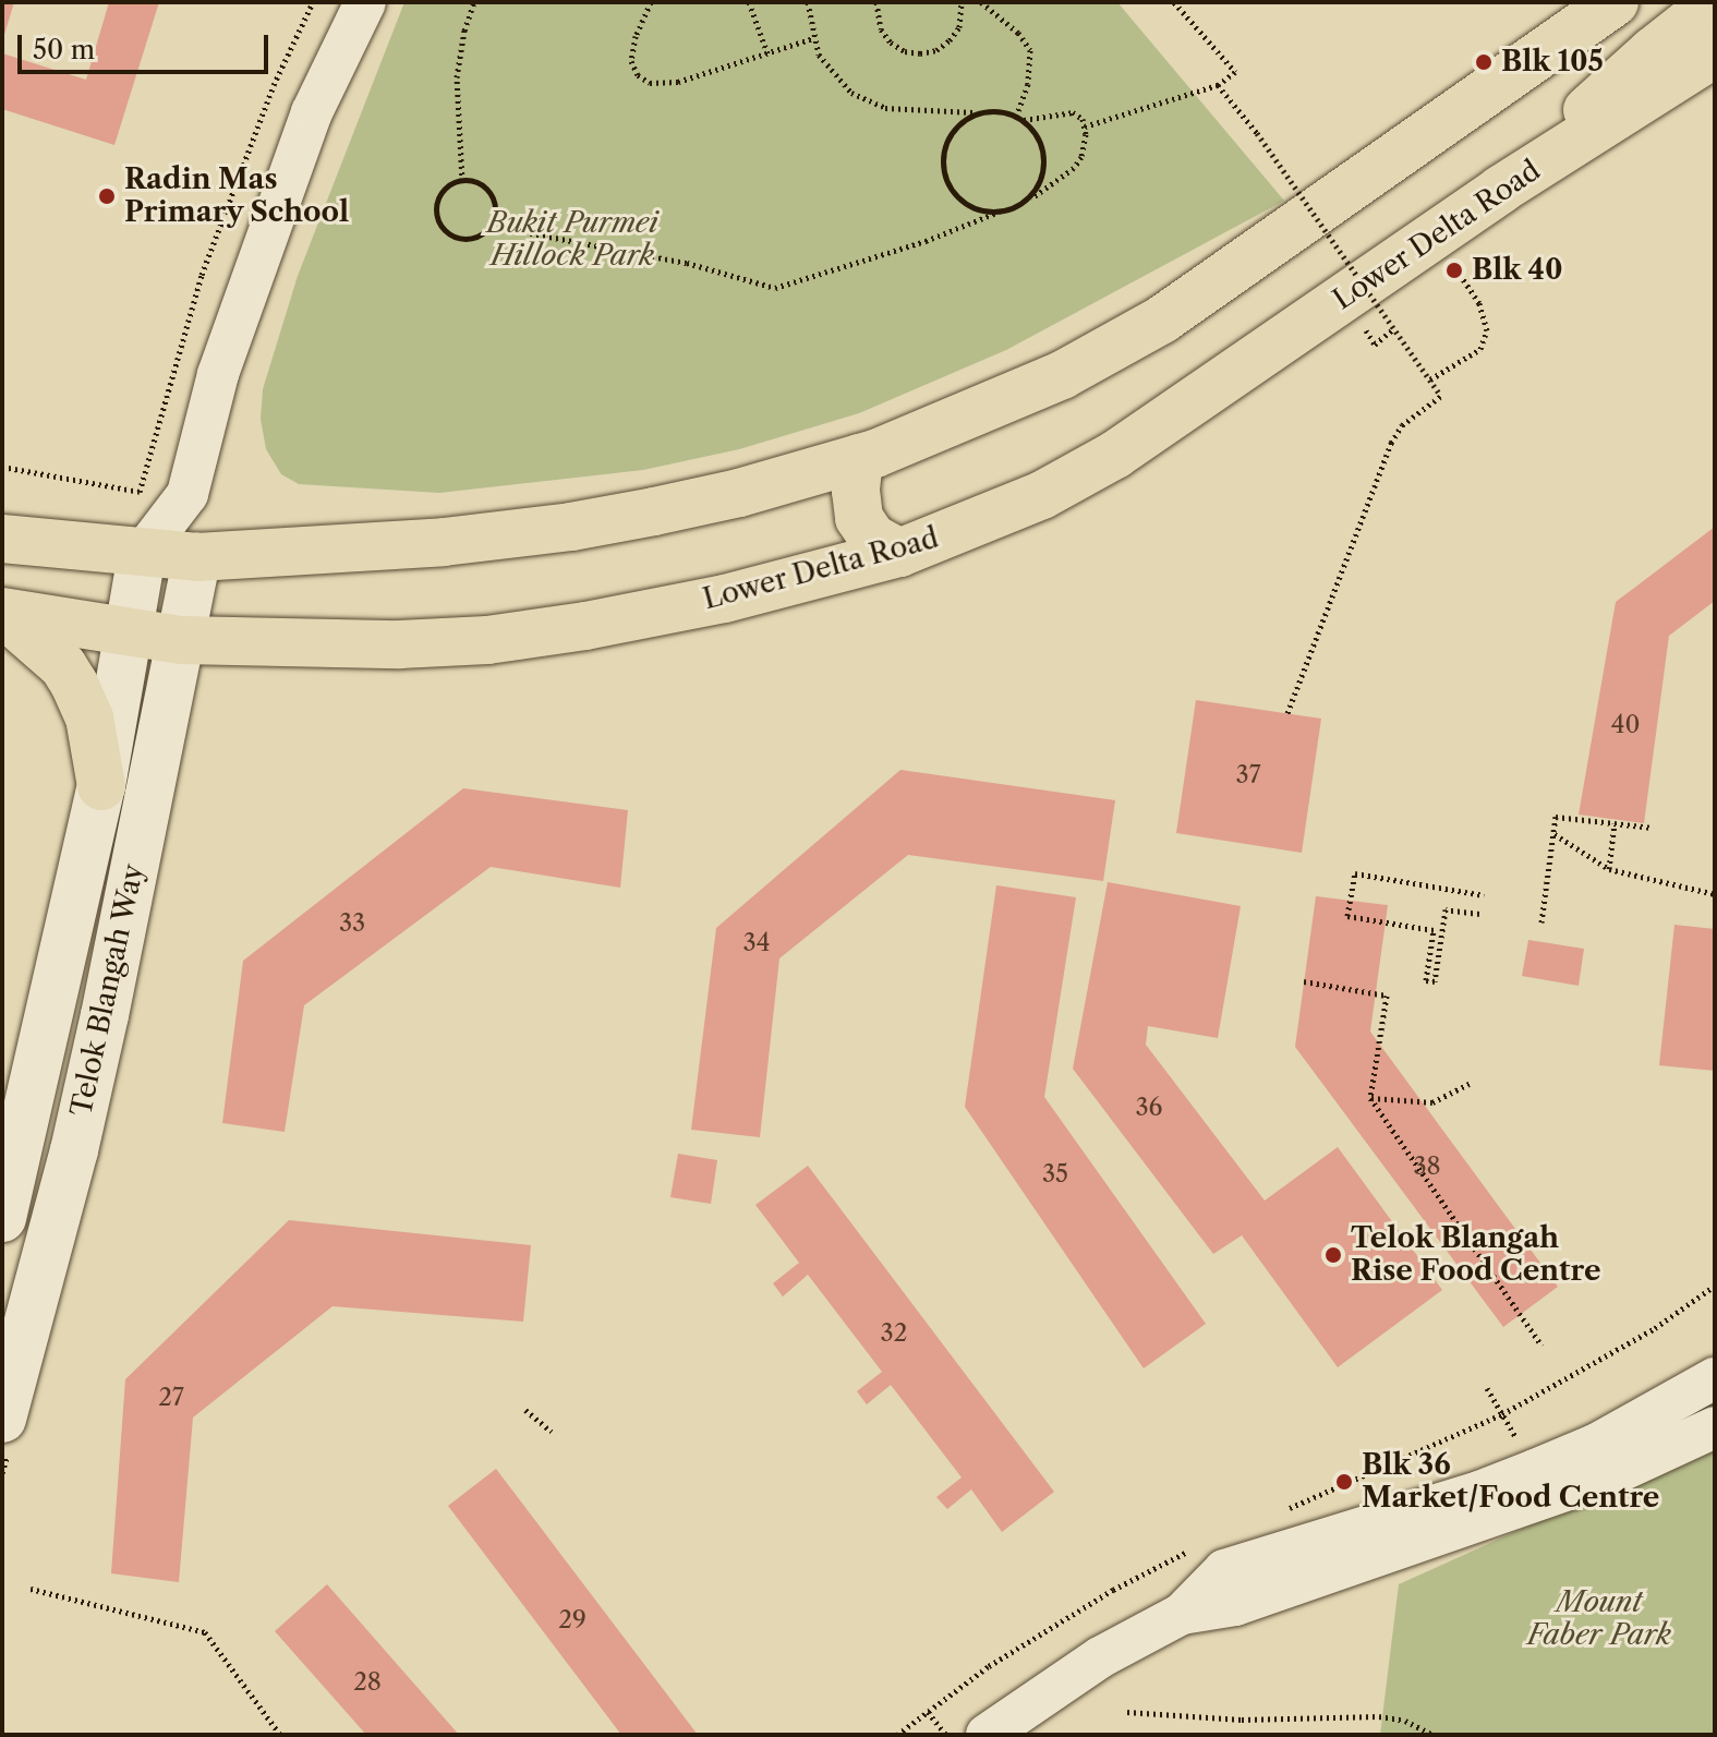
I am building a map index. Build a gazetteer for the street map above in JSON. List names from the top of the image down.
{
  "streets": {
    "main road": ["Lower Delta Road", "Telok Blangah Way"]
  },
  "crossings": [
    ["Lower Delta Road", "Telok Blangah Way"]
  ],
  "parks": ["Bukit Purmei Hillock Park", "Mount Faber Park"],
  "places": [
    "Blk 105",
    "Radin Mas Primary School",
    "Blk 40",
    "Telok Blangah Rise Food Centre",
    "Blk 36 Market/Food Centre"
  ],
  "house_numbers": [
    "40",
    "37",
    "33",
    "34",
    "36",
    "38",
    "35",
    "32",
    "27",
    "29",
    "28"
  ],
  "scale_bar": "50 m"
}
